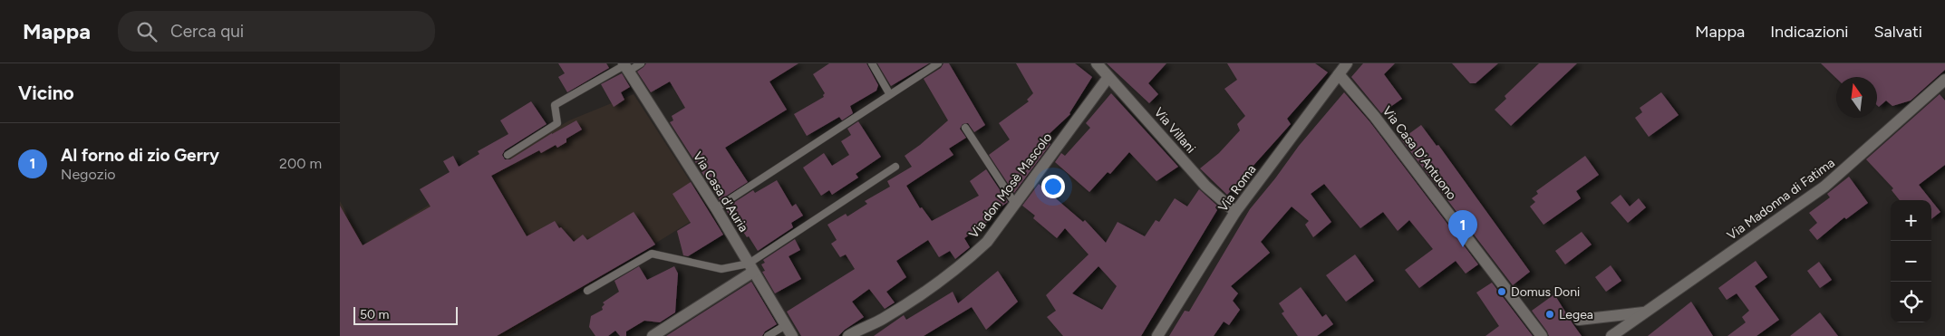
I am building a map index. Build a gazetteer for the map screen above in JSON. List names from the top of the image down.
{
  "streets": {
    "street": [
      "Via Villani",
      "Via Casa D'Antuono",
      "Via don Mosè Mascolo",
      "Via Roma",
      "Via Casa d'Auria",
      "Via Madonna di Fatima"
    ]
  },
  "crossings": [
    ["Via Villani", "Via don Mosè Mascolo"],
    ["Via Villani", "Via Roma"],
    ["Via Casa D'Antuono", "Via Roma"]
  ],
  "places": ["Domus Doni", "Legea"],
  "scale_bar": "50 m",
  "north": "top",
  "page": {
    "header": "Mappa",
    "search": "Cerca qui",
    "nav": ["Mappa", "Indicazioni", "Salvati"],
    "heading": "Vicino",
    "list": [
      {
        "mark": "1",
        "name": "Al forno di zio Gerry",
        "note": "Negozio",
        "value": "200 m"
      }
    ],
    "map_buttons": ["+", "−"],
    "pins": "1",
    "scale": "50 m"
  }
}
